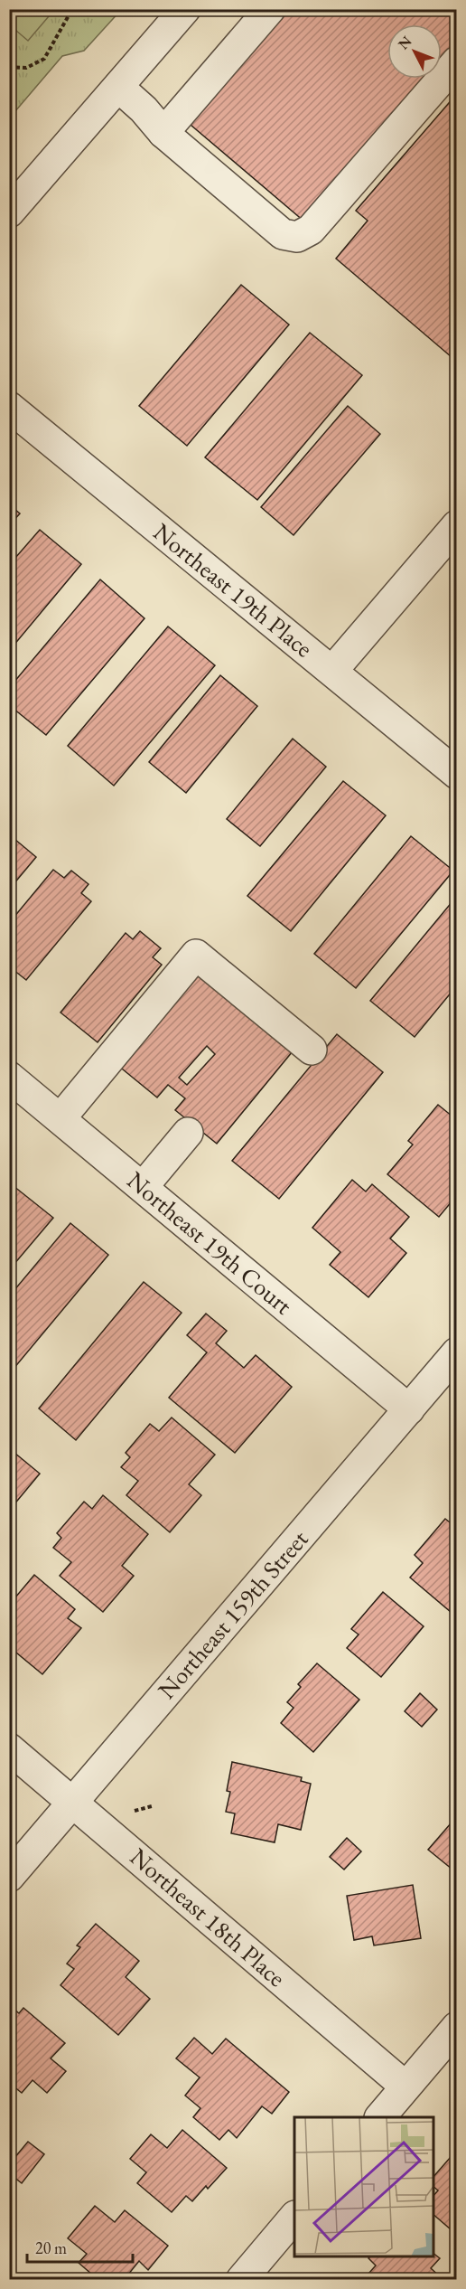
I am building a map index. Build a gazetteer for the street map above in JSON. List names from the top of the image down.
{
  "streets": {
    "street": [
      "Northeast 19th Place",
      "Northeast 19th Court",
      "Northeast 159th Street",
      "Northeast 18th Place"
    ]
  },
  "crossings": [
    ["Northeast 19th Court", "Northeast 159th Street"],
    ["Northeast 159th Street", "Northeast 18th Place"]
  ],
  "scale_bar": "20 m",
  "north": "top left"
}
